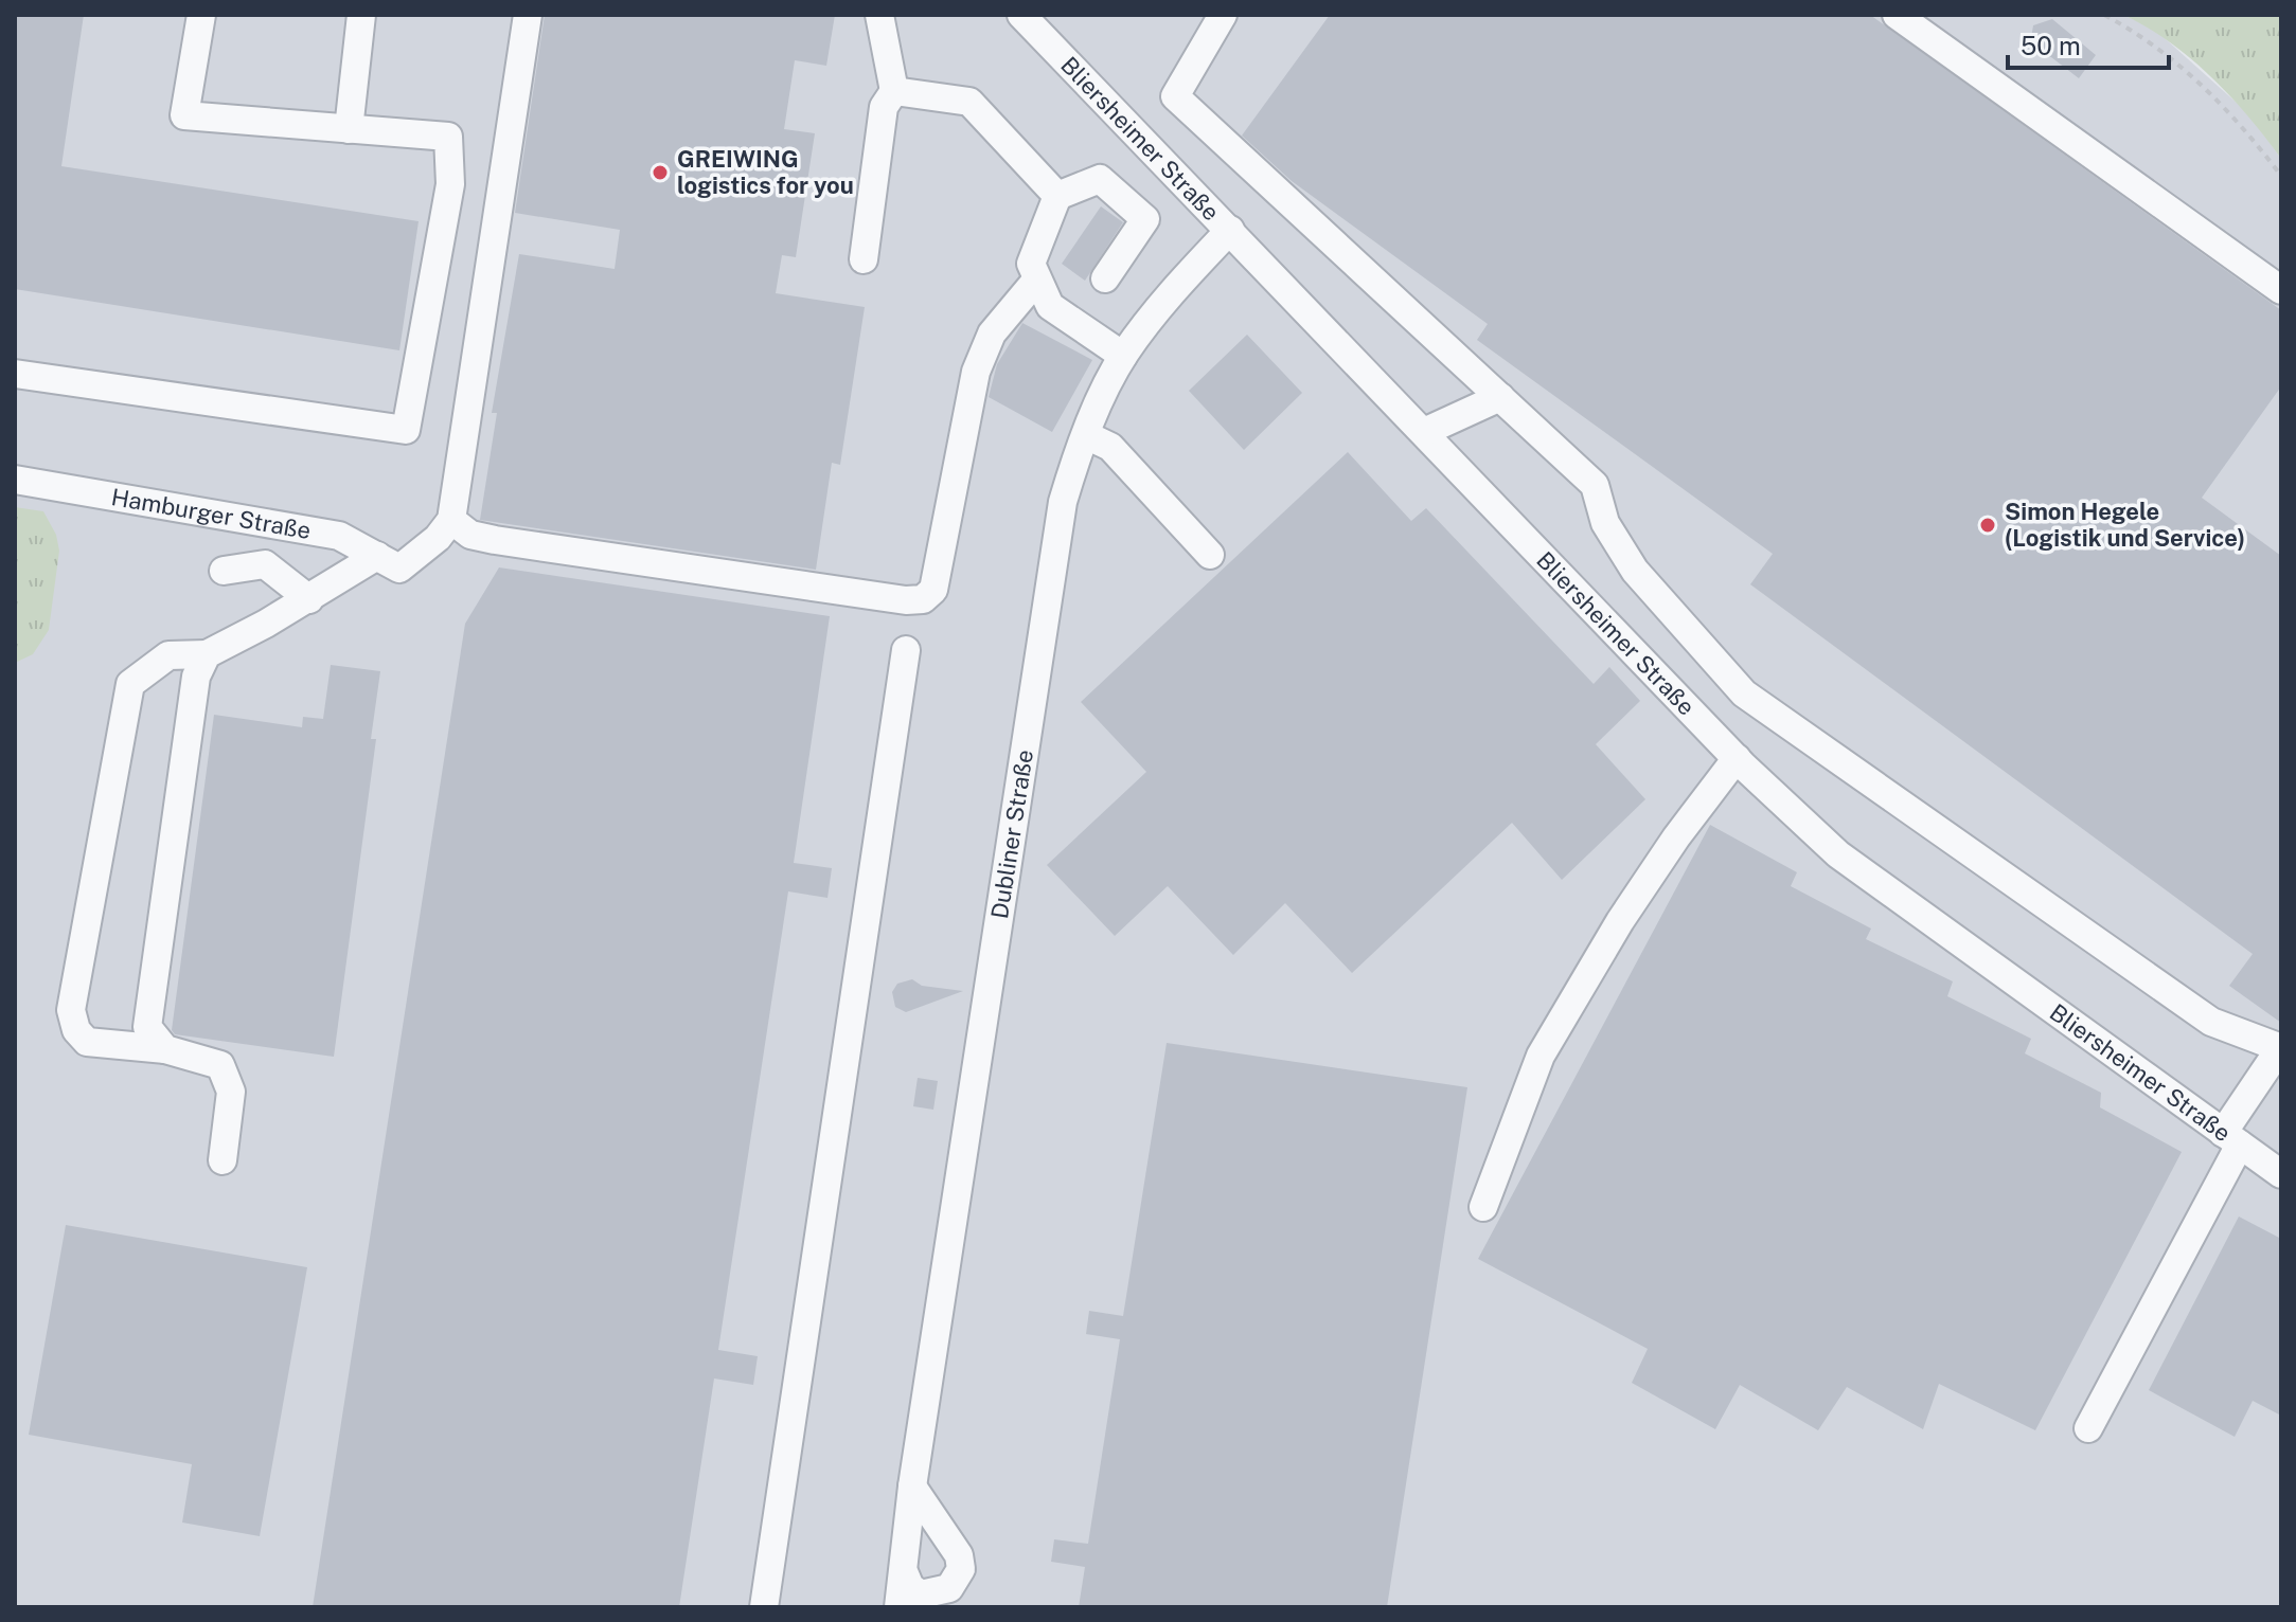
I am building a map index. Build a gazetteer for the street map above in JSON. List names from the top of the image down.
{
  "streets": {
    "street": ["Bliersheimer Straße", "Hamburger Straße", "Dubliner Straße"]
  },
  "crossings": [
    ["Bliersheimer Straße", "Dubliner Straße"]
  ],
  "places": ["GREIWING logistics for you", "Simon Hegele (Logistik und Service)"],
  "scale_bar": "50 m"
}
